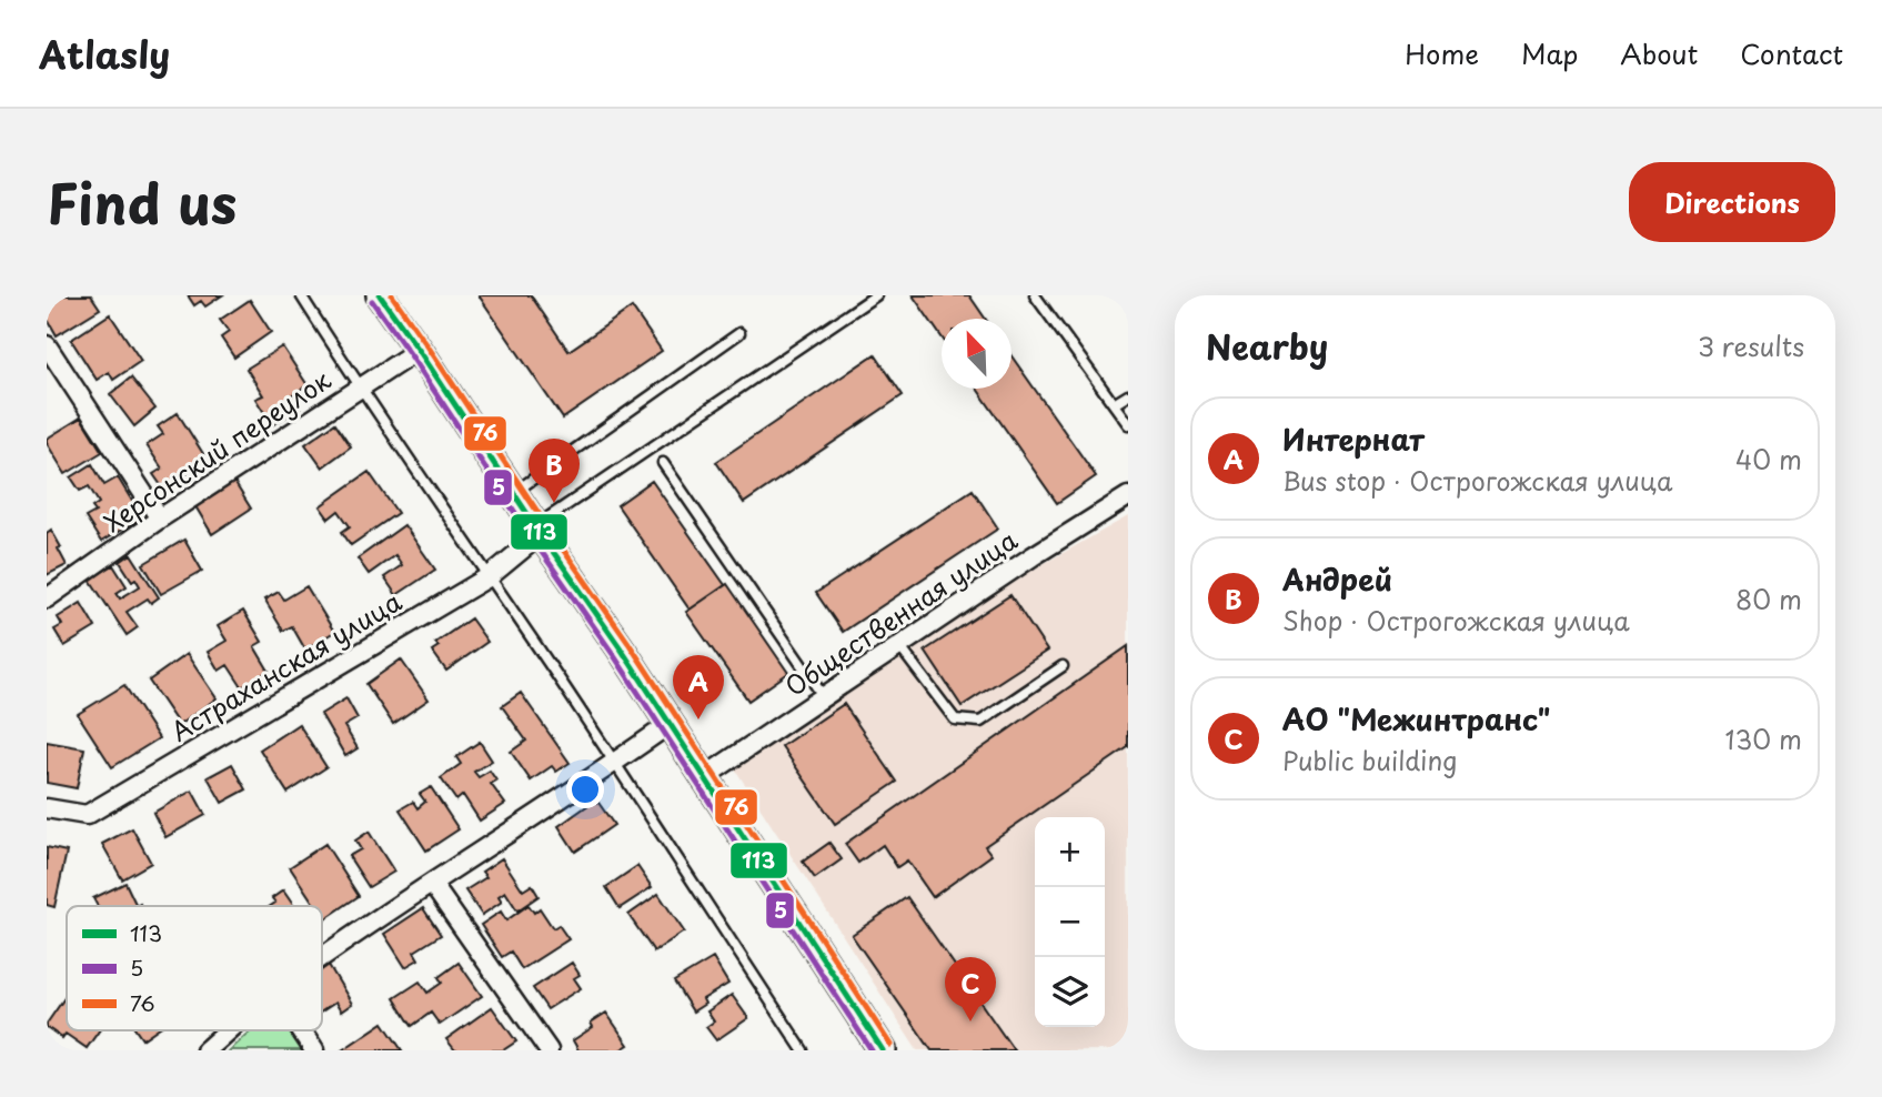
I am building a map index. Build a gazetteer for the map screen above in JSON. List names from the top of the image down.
{
  "streets": {
    "street": ["Херсонский переулок", "Общественная улица", "Астраханская улица"]
  },
  "lines": ["transit line 113", "transit line 76", "transit line 5"],
  "legend": ["113", "5", "76"],
  "north": "top left",
  "page": {
    "header": "Atlasly",
    "nav": [
      "Home",
      "Map",
      "About",
      "Contact"
    ],
    "title": "Find us",
    "buttons": "Directions",
    "heading": ["Nearby", "3 results"],
    "list": [
      {
        "mark": "A",
        "name": "Интернат",
        "note": "Bus stop · Острогожская улица",
        "value": "40 m"
      },
      {
        "mark": "B",
        "name": "Андрей",
        "note": "Shop · Острогожская улица",
        "value": "80 m"
      },
      {
        "mark": "C",
        "name": "АО \"Межинтранс\"",
        "note": "Public building",
        "value": "130 m"
      }
    ],
    "pins": ["B", "A", "C"],
    "map_buttons": ["+", "−"]
  }
}
